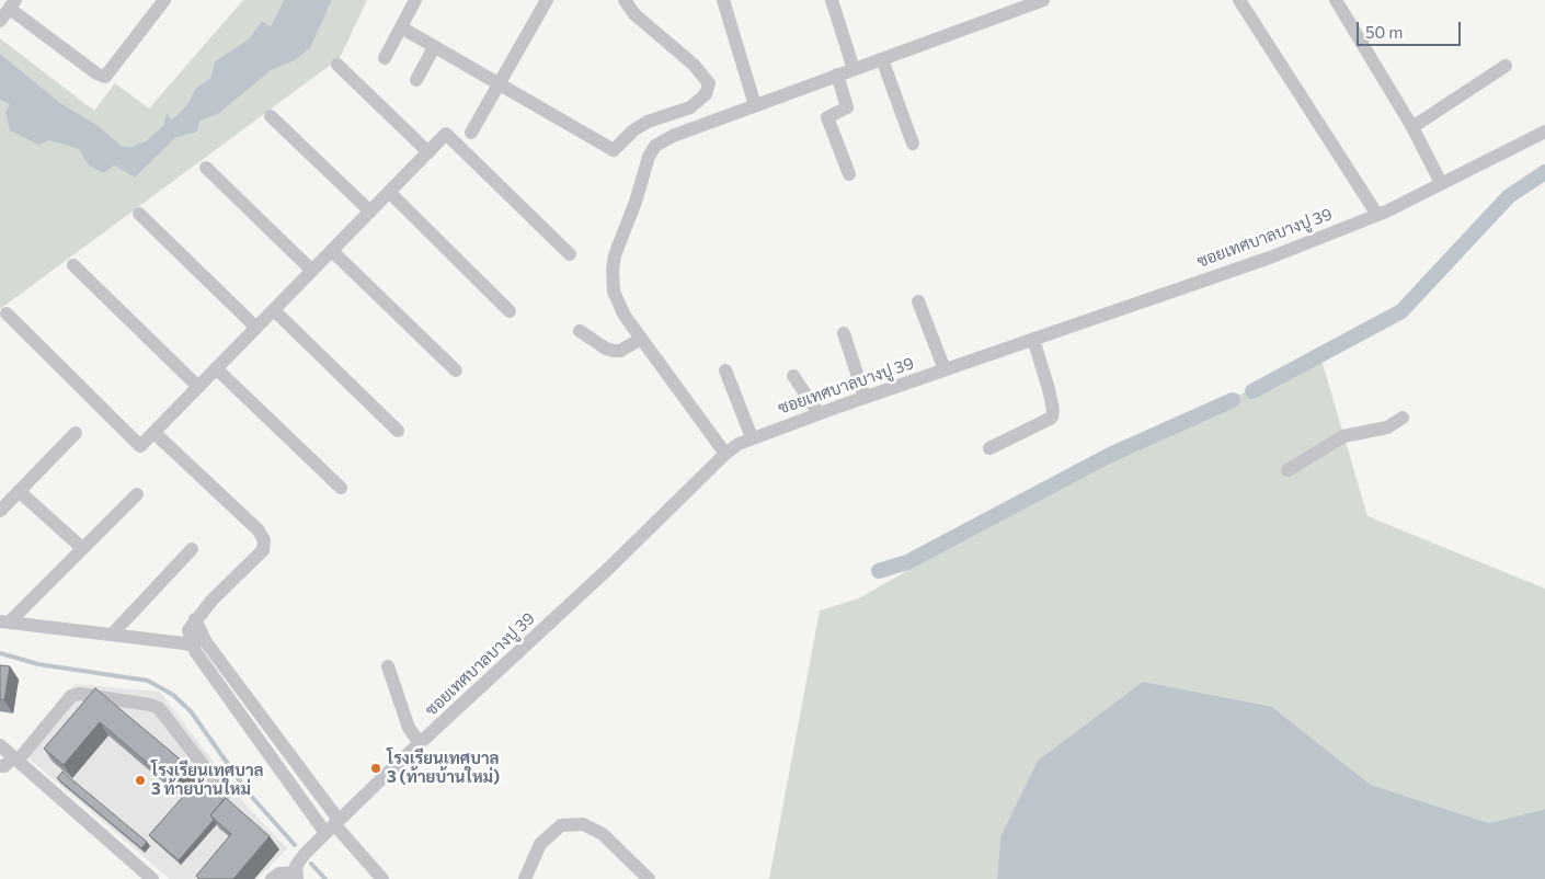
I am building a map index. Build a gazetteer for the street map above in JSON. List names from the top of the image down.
{
  "streets": {
    "street": ["ซอยเทศบาลบางปู 39"]
  },
  "places": ["โรงเรียนเทศบาล 3 (ท้ายบ้านใหม่)", "โรงเรียนเทศบาล 3 ท้ายบ้านใหม่"],
  "scale_bar": "50 m"
}
